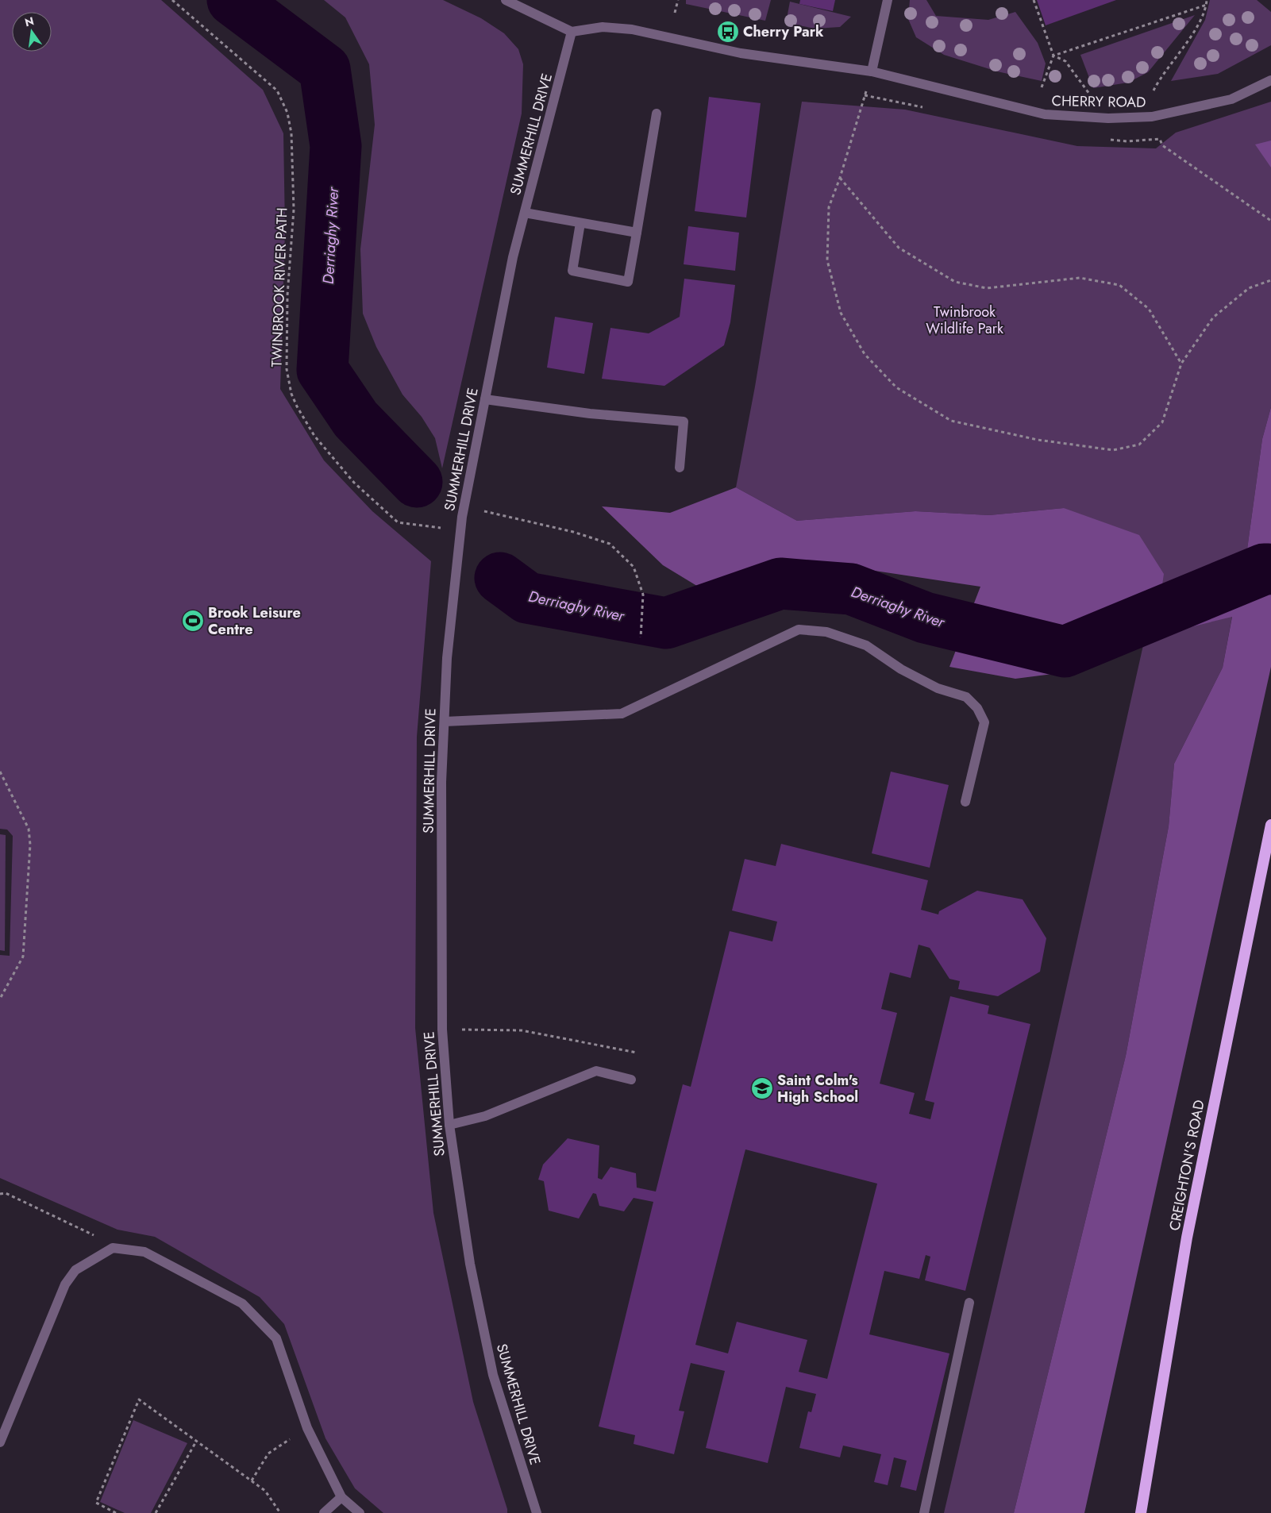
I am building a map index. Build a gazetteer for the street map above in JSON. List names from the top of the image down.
{
  "streets": {
    "highway": ["CREIGHTON'S ROAD"],
    "street": ["CHERRY ROAD", "SUMMERHILL DRIVE"],
    "path": ["TWINBROOK RIVER PATH"]
  },
  "crossings": [
    ["CHERRY ROAD", "SUMMERHILL DRIVE"],
    ["SUMMERHILL DRIVE", "TWINBROOK RIVER PATH"]
  ],
  "water": ["Derriaghy River"],
  "parks": ["Twinbrook Wildlife Park"],
  "places": {
    "bus stop": ["Cherry Park"],
    "sports": ["Brook Leisure Centre"],
    "school or university": ["Saint Colm's High School"]
  },
  "north": "top"
}
